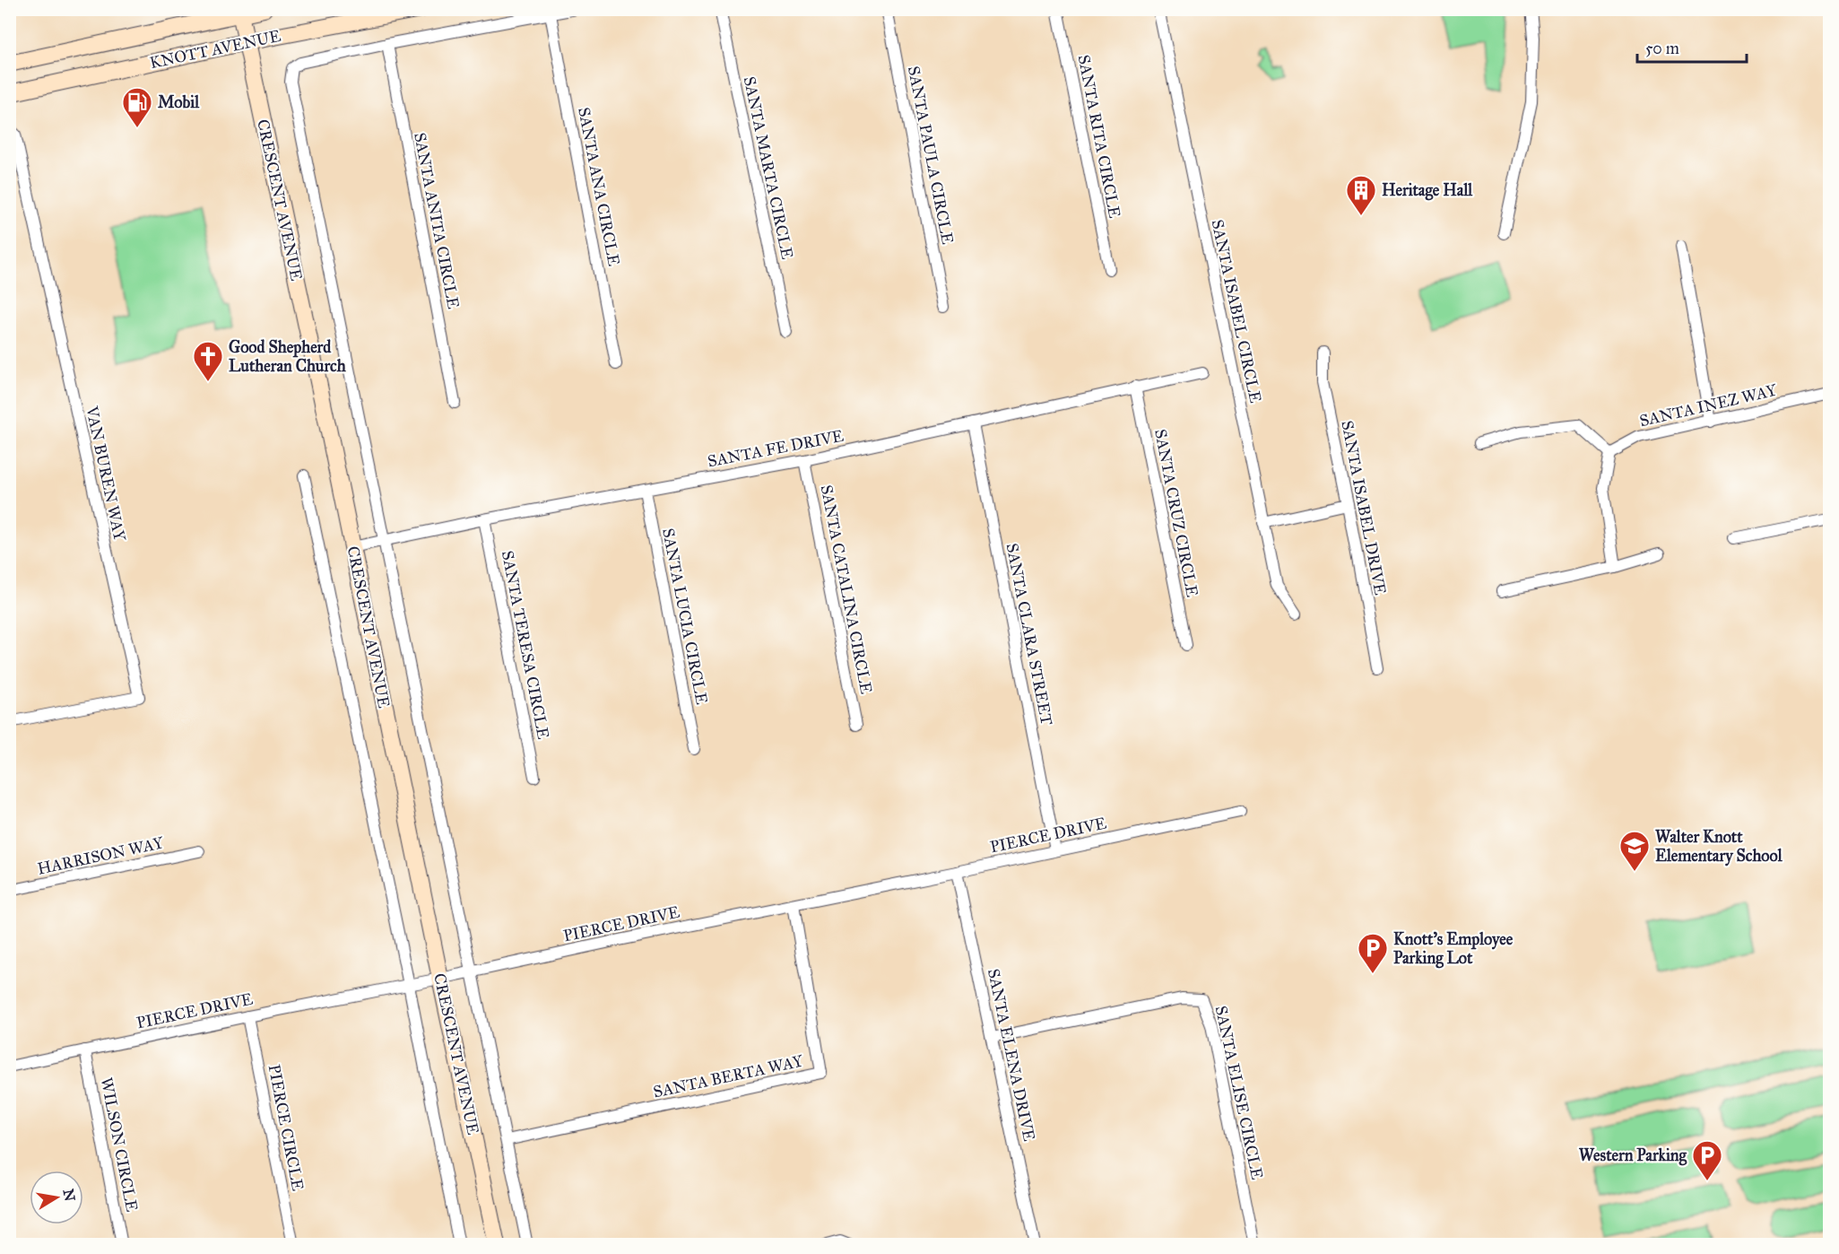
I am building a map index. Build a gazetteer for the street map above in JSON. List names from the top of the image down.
{
  "streets": {
    "street": [
      "KNOTT AVENUE",
      "SANTA RITA CIRCLE",
      "SANTA PAULA CIRCLE",
      "SANTA MARTA CIRCLE",
      "SANTA ANA CIRCLE",
      "CRESCENT AVENUE",
      "SANTA ANITA CIRCLE",
      "SANTA ISABEL CIRCLE",
      "SANTA INEZ WAY",
      "SANTA FE DRIVE",
      "VAN BUREN WAY",
      "SANTA ISABEL DRIVE",
      "SANTA CRUZ CIRCLE",
      "SANTA CATALINA CIRCLE",
      "SANTA LUCIA CIRCLE",
      "SANTA CLARA STREET",
      "SANTA TERESA CIRCLE",
      "PIERCE DRIVE",
      "HARRISON WAY",
      "SANTA ELENA DRIVE",
      "SANTA BERTA WAY",
      "SANTA ELISE CIRCLE",
      "PIERCE CIRCLE",
      "WILSON CIRCLE"
    ]
  },
  "crossings": [
    ["KNOTT AVENUE", "CRESCENT AVENUE"],
    ["CRESCENT AVENUE", "SANTA ANITA CIRCLE"],
    ["CRESCENT AVENUE", "SANTA FE DRIVE"],
    ["CRESCENT AVENUE", "PIERCE DRIVE"],
    ["CRESCENT AVENUE", "SANTA BERTA WAY"],
    ["SANTA FE DRIVE", "SANTA CRUZ CIRCLE"],
    ["SANTA FE DRIVE", "SANTA CATALINA CIRCLE"],
    ["SANTA FE DRIVE", "SANTA LUCIA CIRCLE"],
    ["SANTA FE DRIVE", "SANTA CLARA STREET"],
    ["SANTA FE DRIVE", "SANTA TERESA CIRCLE"],
    ["SANTA CLARA STREET", "PIERCE DRIVE"],
    ["PIERCE DRIVE", "SANTA ELENA DRIVE"],
    ["PIERCE DRIVE", "SANTA BERTA WAY"],
    ["PIERCE DRIVE", "PIERCE CIRCLE"],
    ["PIERCE DRIVE", "WILSON CIRCLE"],
    ["SANTA ELENA DRIVE", "SANTA ELISE CIRCLE"]
  ],
  "places": {
    "fuel station": ["Mobil"],
    "building": ["Heritage Hall"],
    "church": ["Good Shepherd Lutheran Church"],
    "school or university": ["Walter Knott Elementary School"],
    "parking": ["Knott's Employee Parking Lot", "Western Parking"]
  },
  "scale_bar": "50 m",
  "north": "right"
}
